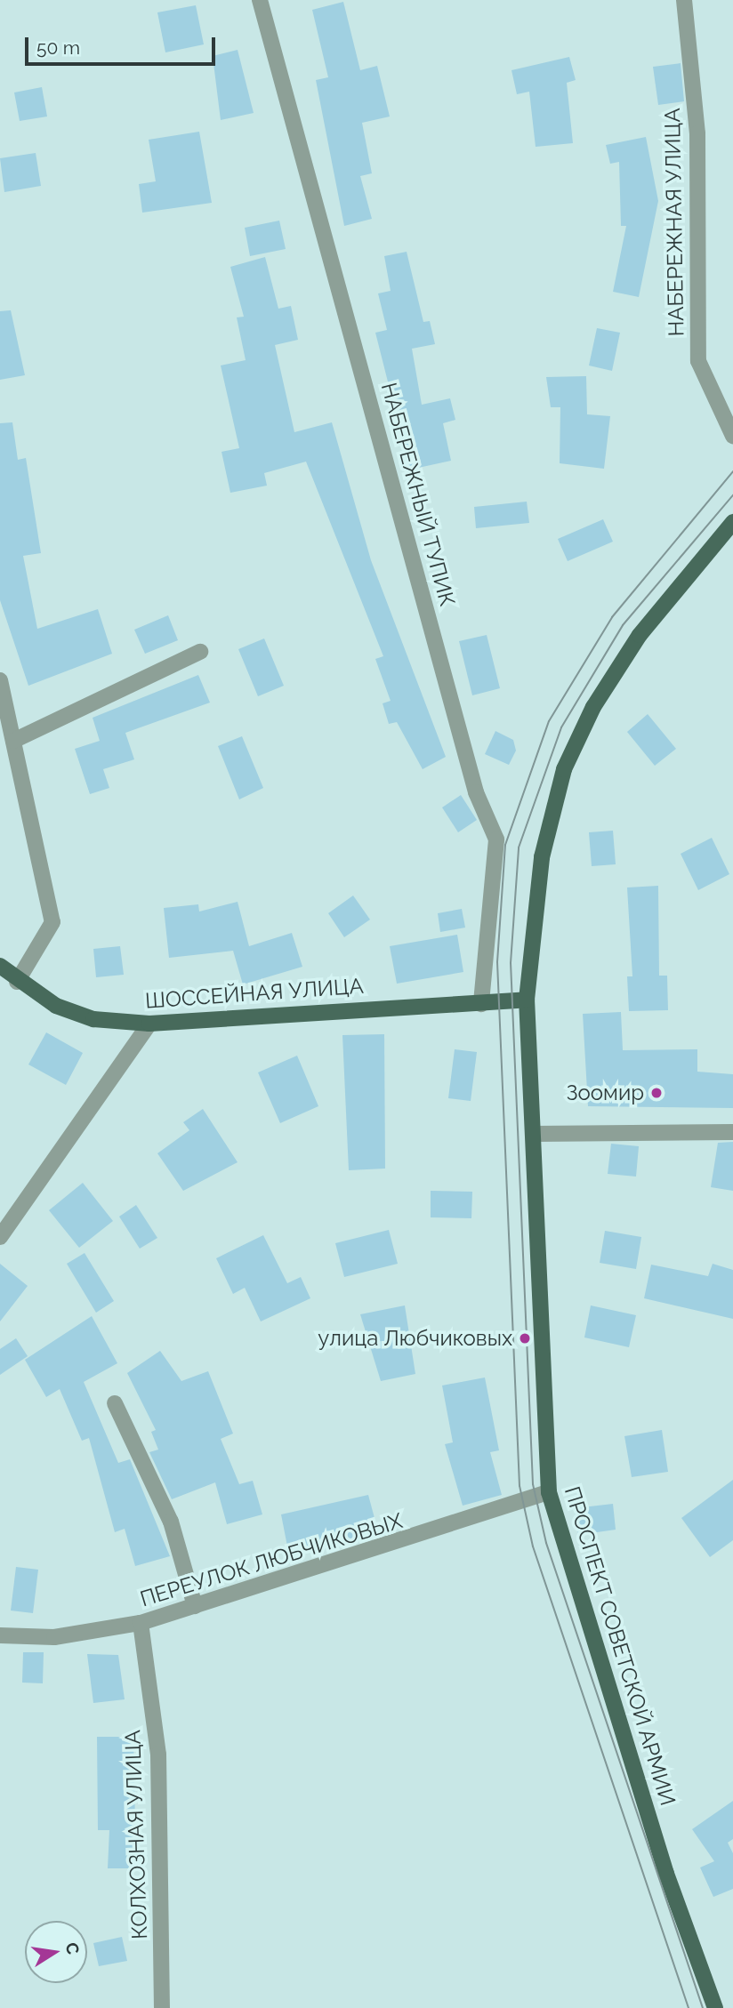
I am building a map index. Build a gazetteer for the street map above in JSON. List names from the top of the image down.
{
  "streets": {
    "main road": ["ШОССЕЙНАЯ УЛИЦА", "ПРОСПЕКТ СОВЕТСКОЙ АРМИИ"],
    "street": [
      "НАБЕРЕЖНАЯ УЛИЦА",
      "НАБЕРЕЖНЫЙ ТУПИК",
      "ПЕРЕУЛОК ЛЮБЧИКОВЫХ",
      "КОЛХОЗНАЯ УЛИЦА"
    ]
  },
  "crossings": [
    ["НАБЕРЕЖНЫЙ ТУПИК", "ШОССЕЙНАЯ УЛИЦА"],
    ["ШОССЕЙНАЯ УЛИЦА", "ПРОСПЕКТ СОВЕТСКОЙ АРМИИ"],
    ["ПЕРЕУЛОК ЛЮБЧИКОВЫХ", "ПРОСПЕКТ СОВЕТСКОЙ АРМИИ"],
    ["ПЕРЕУЛОК ЛЮБЧИКОВЫХ", "КОЛХОЗНАЯ УЛИЦА"]
  ],
  "places": ["Зоомир", "улица Любчиковых"],
  "scale_bar": "50 m",
  "north": "right"
}
